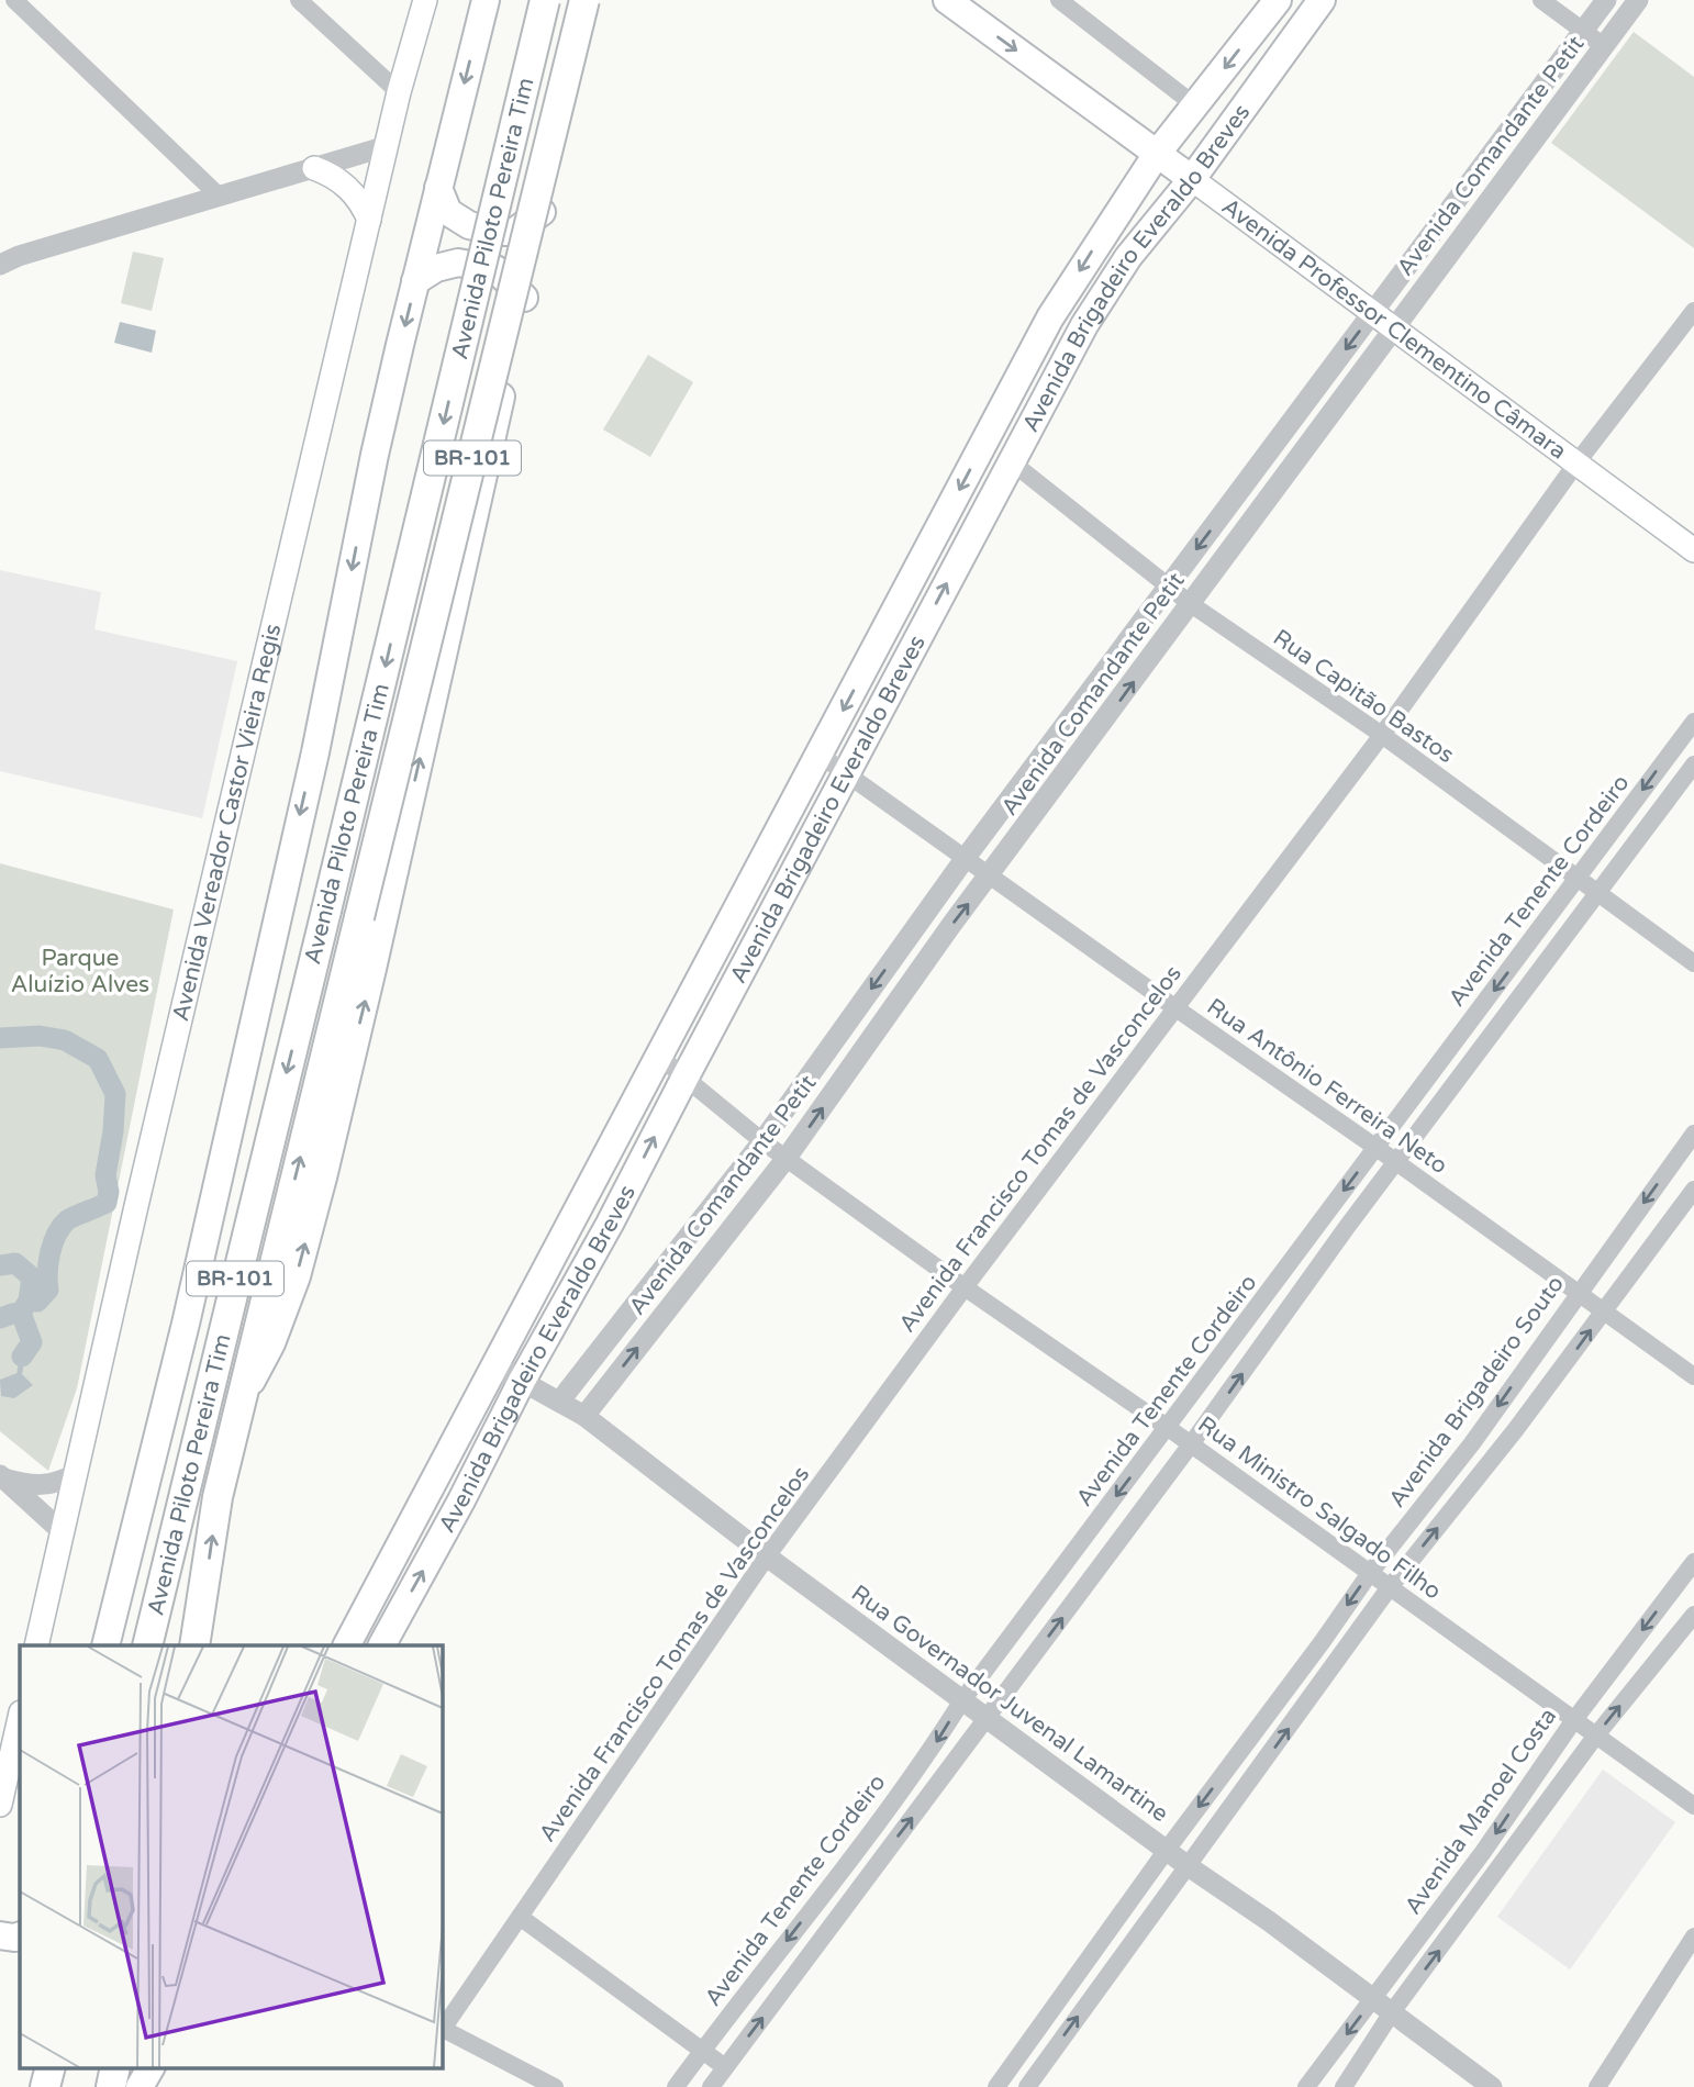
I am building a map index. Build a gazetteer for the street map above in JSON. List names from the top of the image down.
{
  "streets": {
    "highway": ["Avenida Piloto Pereira Tim", "BR-101"],
    "main road": ["Avenida Brigadeiro Everaldo Breves", "Avenida Professor Clementino Câmara", "Avenida Vereador Castor Vieira Regis"],
    "street": [
      "Avenida Comandante Petit",
      "Rua Capitão Bastos",
      "Avenida Tenente Cordeiro",
      "Rua Antônio Ferreira Neto",
      "Avenida Francisco Tomas de Vasconcelos",
      "Avenida Brigadeiro Souto",
      "Rua Ministro Salgado Filho",
      "Rua Governador Juvenal Lamartine",
      "Avenida Manoel Costa"
    ]
  },
  "crossings": [
    ["Avenida Comandante Petit", "Avenida Professor Clementino Câmara"],
    ["Avenida Comandante Petit", "Rua Capitão Bastos"],
    ["Avenida Comandante Petit", "Rua Antônio Ferreira Neto"],
    ["Avenida Comandante Petit", "Rua Ministro Salgado Filho"],
    ["Avenida Comandante Petit", "Rua Governador Juvenal Lamartine"],
    ["Avenida Brigadeiro Everaldo Breves", "Avenida Professor Clementino Câmara"],
    ["Avenida Brigadeiro Everaldo Breves", "Rua Capitão Bastos"],
    ["Avenida Brigadeiro Everaldo Breves", "Rua Antônio Ferreira Neto"],
    ["Avenida Brigadeiro Everaldo Breves", "Rua Ministro Salgado Filho"],
    ["Avenida Brigadeiro Everaldo Breves", "Rua Governador Juvenal Lamartine"],
    ["Avenida Professor Clementino Câmara", "Avenida Francisco Tomas de Vasconcelos"],
    ["Rua Capitão Bastos", "Avenida Tenente Cordeiro"],
    ["Rua Capitão Bastos", "Avenida Francisco Tomas de Vasconcelos"],
    ["Avenida Tenente Cordeiro", "Rua Antônio Ferreira Neto"],
    ["Avenida Tenente Cordeiro", "Rua Ministro Salgado Filho"],
    ["Avenida Tenente Cordeiro", "Rua Governador Juvenal Lamartine"],
    ["Rua Antônio Ferreira Neto", "Avenida Francisco Tomas de Vasconcelos"],
    ["Rua Antônio Ferreira Neto", "Avenida Brigadeiro Souto"],
    ["Avenida Francisco Tomas de Vasconcelos", "Rua Ministro Salgado Filho"],
    ["Avenida Francisco Tomas de Vasconcelos", "Rua Governador Juvenal Lamartine"],
    ["Avenida Brigadeiro Souto", "Rua Ministro Salgado Filho"],
    ["Avenida Brigadeiro Souto", "Rua Governador Juvenal Lamartine"],
    ["Rua Ministro Salgado Filho", "Avenida Manoel Costa"],
    ["Rua Governador Juvenal Lamartine", "Avenida Manoel Costa"]
  ],
  "parks": ["Parque Aluízio Alves"]
}
